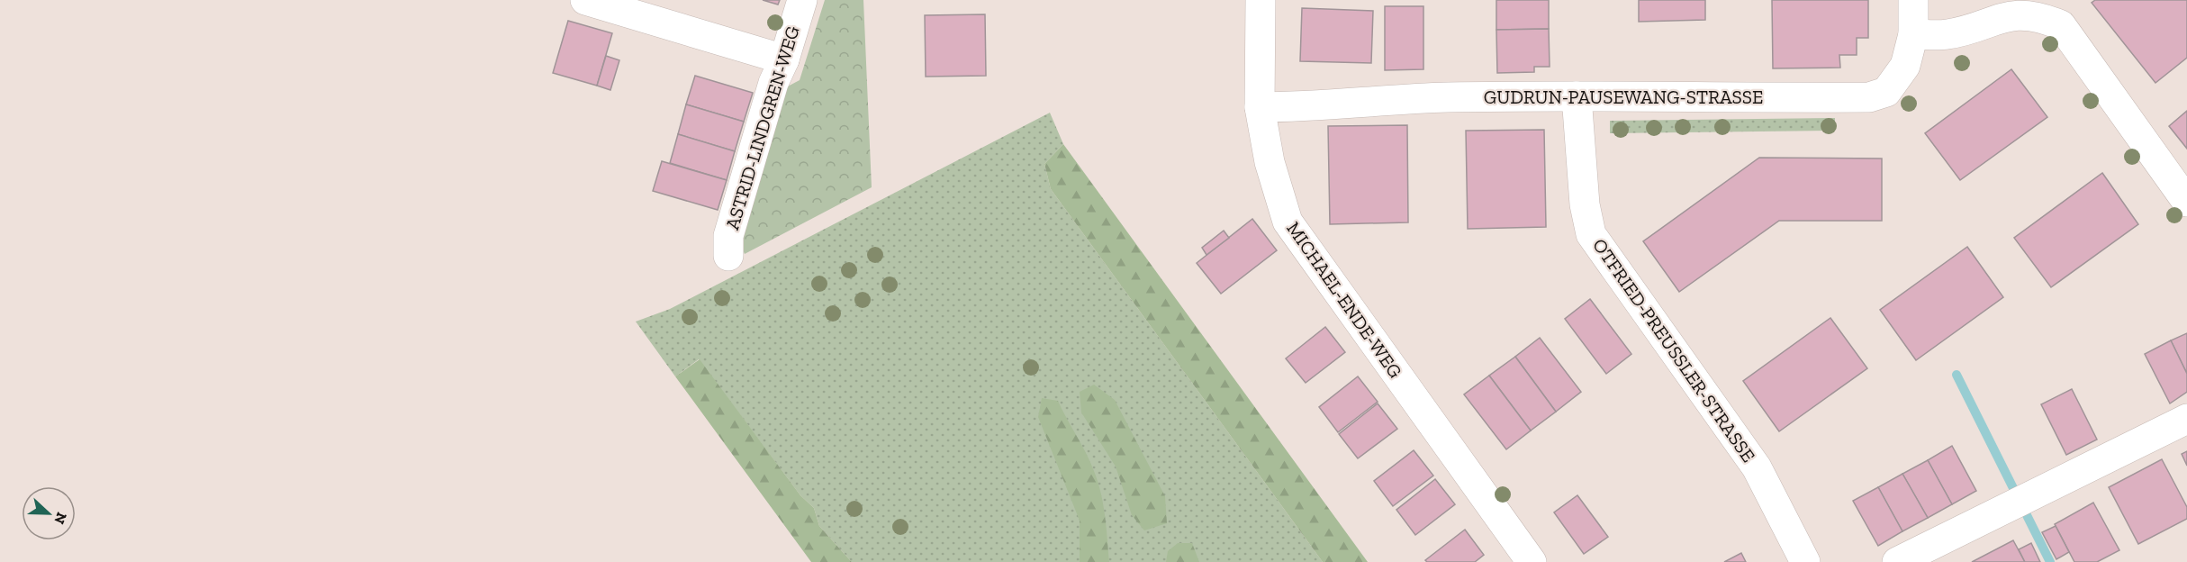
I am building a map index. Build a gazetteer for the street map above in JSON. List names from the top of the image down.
{
  "streets": {
    "street": [
      "GUDRUN-PAUSEWANG-STRASSE",
      "ASTRID-LINDGREN-WEG",
      "MICHAEL-ENDE-WEG",
      "OTFRIED-PREUSSLER-STRASSE"
    ]
  },
  "crossings": [
    ["GUDRUN-PAUSEWANG-STRASSE", "MICHAEL-ENDE-WEG"],
    ["GUDRUN-PAUSEWANG-STRASSE", "OTFRIED-PREUSSLER-STRASSE"]
  ],
  "north": "right"
}
